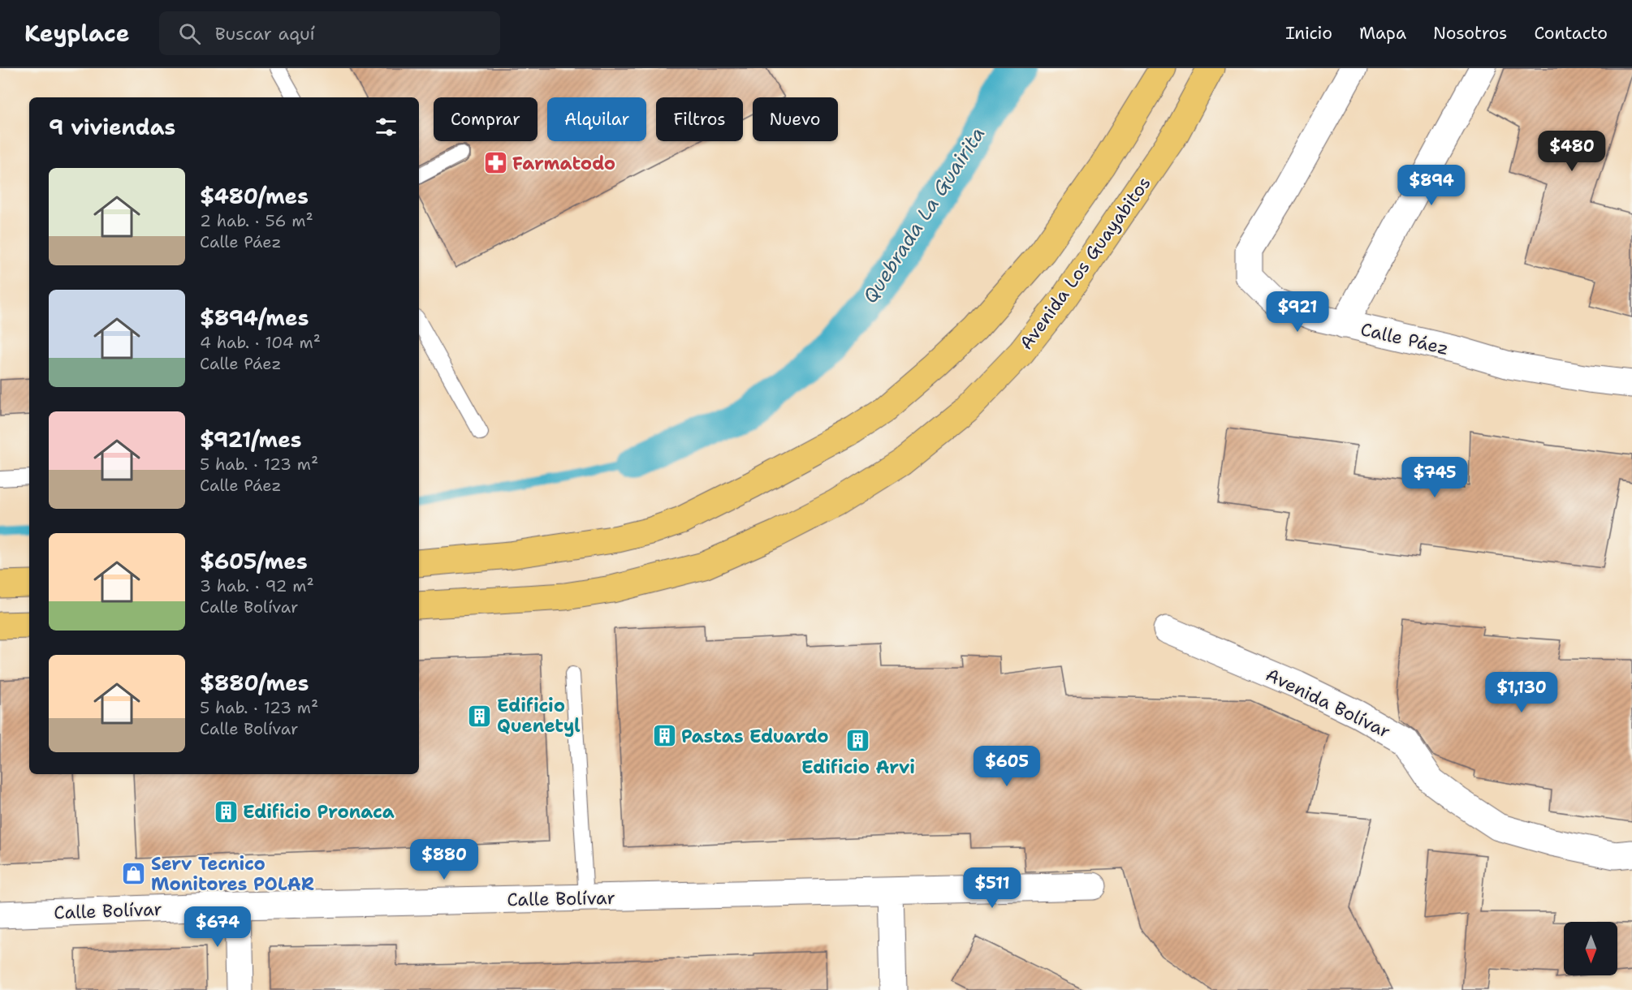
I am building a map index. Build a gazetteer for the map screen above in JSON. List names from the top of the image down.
{
  "streets": {
    "main road": ["Avenida Los Guayabitos"],
    "street": ["Calle Páez", "Avenida Bolívar", "Calle Bolívar"]
  },
  "water": ["Quebrada La Guairita"],
  "places": {
    "pharmacy": ["Farmatodo"],
    "building": [
      "Edificio Quenetyl",
      "Pastas Eduardo",
      "Edificio Arvi",
      "Edificio Pronaca"
    ],
    "shop": ["Serv Tecnico Monitores POLAR"]
  },
  "north": "bottom",
  "page": {
    "header": "Keyplace",
    "search": "Buscar aquí",
    "nav": [
      "Inicio",
      "Mapa",
      "Nosotros",
      "Contacto"
    ],
    "chip": [
      "Comprar",
      "Alquilar",
      "Filtros",
      "Nuevo"
    ],
    "heading": "9 viviendas",
    "price": [
      "$480",
      "$894",
      "$921",
      "$745",
      "$1,130",
      "$605",
      "$880",
      "$511",
      "$674"
    ],
    "list": [
      {
        "name": "$480/mes",
        "note": "2 hab. · 56 m² · Calle Páez"
      },
      {
        "name": "$894/mes",
        "note": "4 hab. · 104 m² · Calle Páez"
      },
      {
        "name": "$921/mes",
        "note": "5 hab. · 123 m² · Calle Páez"
      },
      {
        "name": "$605/mes",
        "note": "3 hab. · 92 m² · Calle Bolívar"
      },
      {
        "name": "$880/mes",
        "note": "5 hab. · 123 m² · Calle Bolívar"
      }
    ]
  }
}
